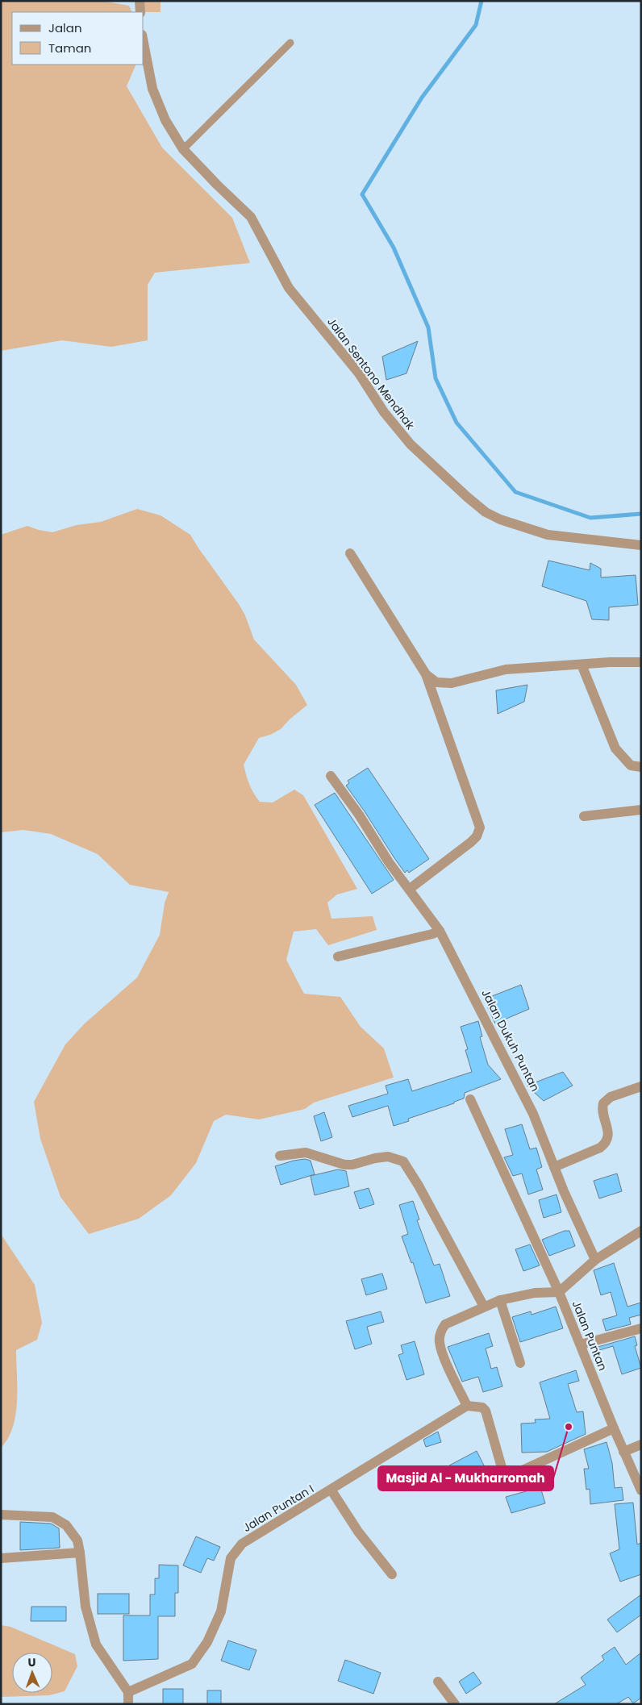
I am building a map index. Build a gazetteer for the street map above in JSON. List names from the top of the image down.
{
  "streets": {
    "street": [
      "Jalan Sentono Mendhak",
      "Jalan Dukuh Puntan",
      "Jalan Puntan",
      "Jalan Puntan I"
    ]
  },
  "crossings": [
    ["Jalan Puntan", "Jalan Puntan I"]
  ],
  "places": ["Masjid Al - Mukharromah"],
  "legend": ["Jalan", "Taman"],
  "north": "top"
}
